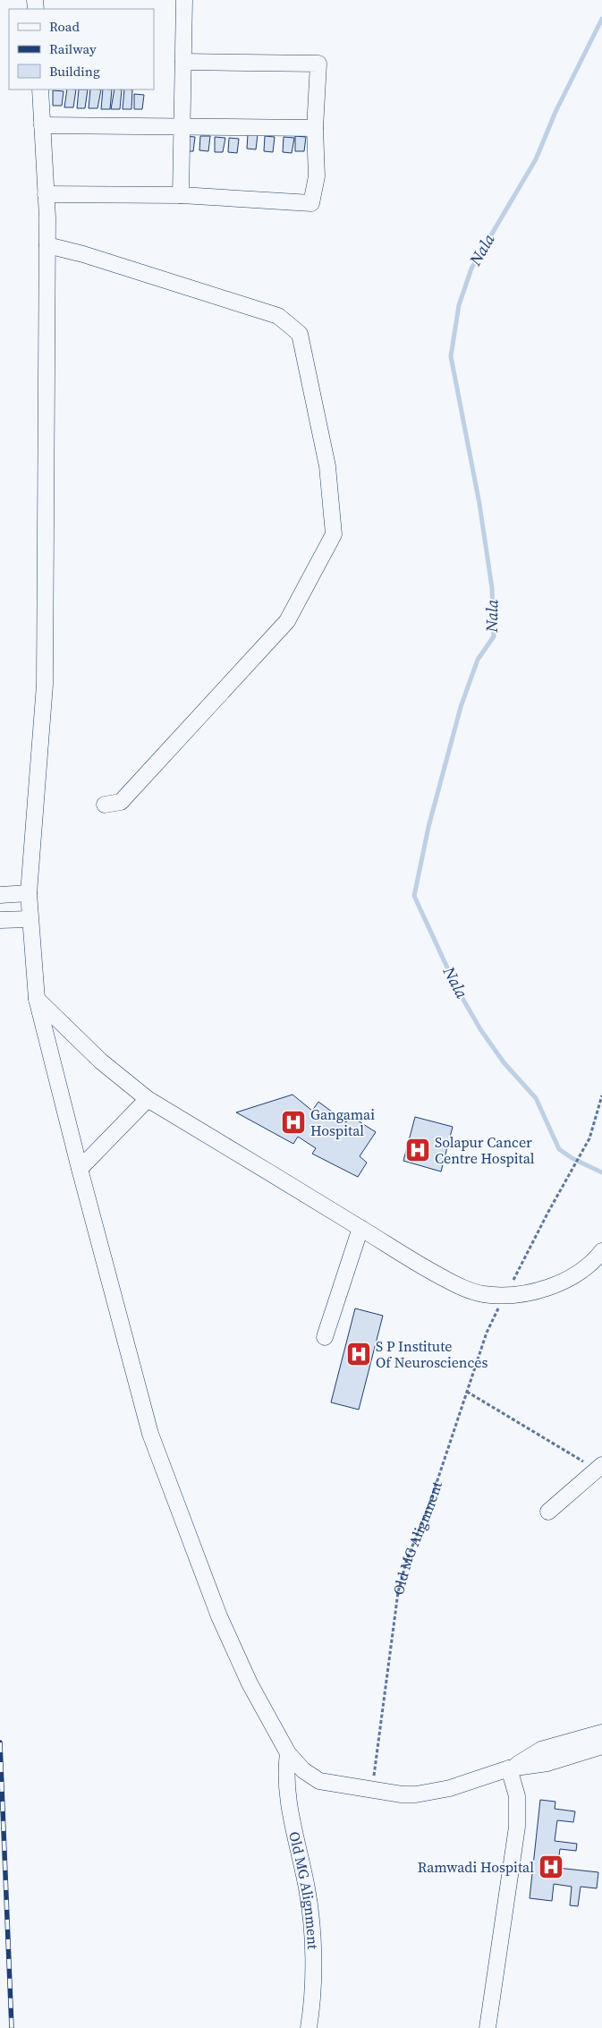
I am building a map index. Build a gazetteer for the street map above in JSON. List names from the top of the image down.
{
  "streets": {
    "street": ["Old MG Alignment"]
  },
  "water": ["Nala"],
  "places": {
    "hospital": [
      "Gangamai Hospital",
      "Solapur Cancer Centre Hospital",
      "S P Institute Of Neurosciences",
      "Ramwadi Hospital"
    ]
  },
  "legend": ["Road", "Railway", "Building"]
}
